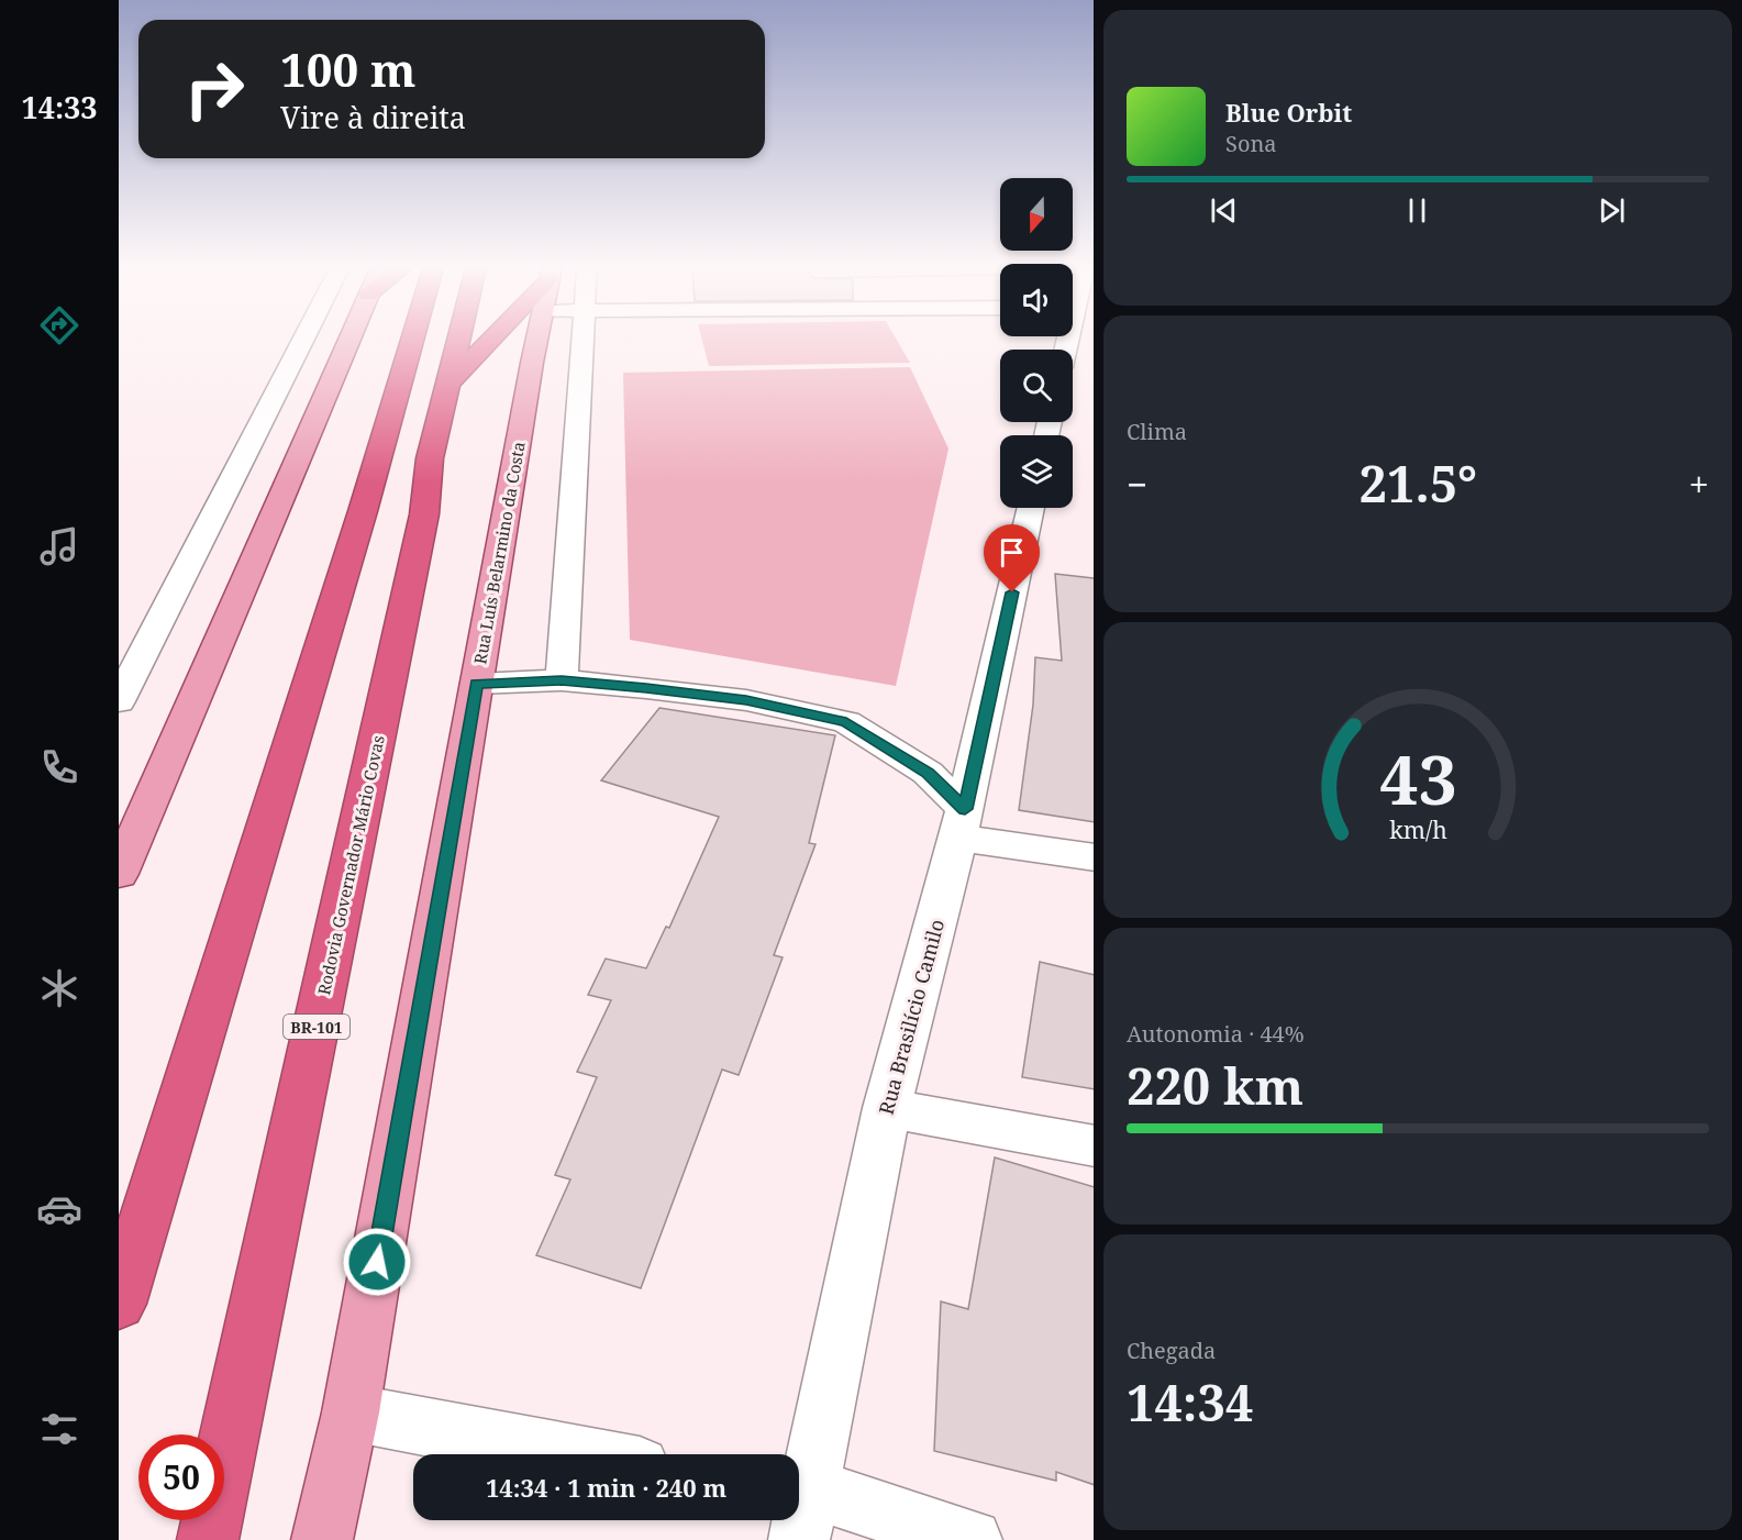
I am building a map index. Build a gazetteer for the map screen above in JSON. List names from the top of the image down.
{
  "streets": {
    "highway": ["Rodovia Governador Mário Covas", "BR-101"],
    "main road": ["Rua Luís Belarmino da Costa"],
    "street": ["Rua Brasilício Camilo"]
  },
  "north": "bottom",
  "page": {
    "tabs": "14:33",
    "turn": ["100 m", "Vire à direita"],
    "song": ["Blue Orbit", "Sona"],
    "tile": [
      "Clima",
      ["Autonomia · 44%", "220 km"],
      ["Chegada", "14:34"]
    ],
    "heat": ["−", "21.5°", "+"],
    "limit": "50",
    "trip": "14:34 · 1 min · 240 m",
    "gauge": ["43", "km/h"]
  }
}
